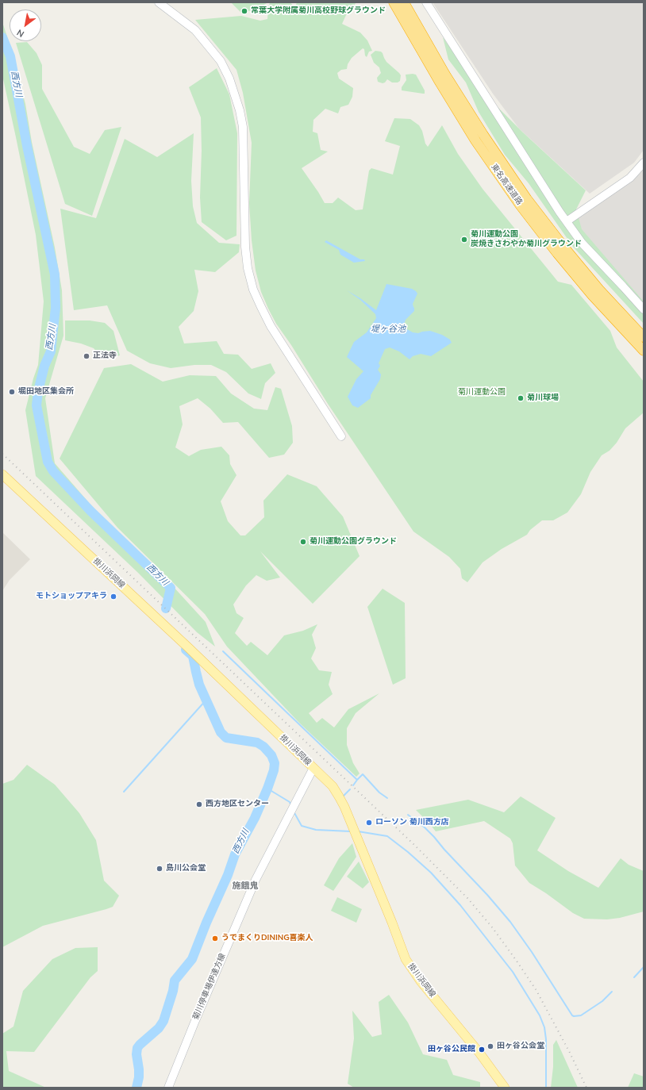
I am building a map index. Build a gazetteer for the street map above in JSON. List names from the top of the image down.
{
  "streets": {
    "highway": ["東名高速道路"],
    "main road": ["掛川浜岡線"],
    "street": ["菊川停車場伊達方線"]
  },
  "crossings": [
    ["掛川浜岡線", "菊川停車場伊達方線"]
  ],
  "districts": ["施餓鬼"],
  "water": ["西方川", "堤ヶ谷池"],
  "parks": ["菊川運動公園"],
  "places": [
    "常葉大学附属菊川高校野球グラウンド",
    "菊川運動公園 炭焼きさわやか菊川グラウンド",
    "正法寺",
    "堀田地区集会所",
    "菊川球場",
    "菊川運動公園グラウンド",
    "モトショップアキラ",
    "西方地区センター",
    "ローソン 菊川西方店",
    "島川公会堂",
    "うでまくりDINING喜楽人",
    "田ヶ谷公会堂",
    "田ヶ谷公民館"
  ],
  "north": "bottom left"
}
